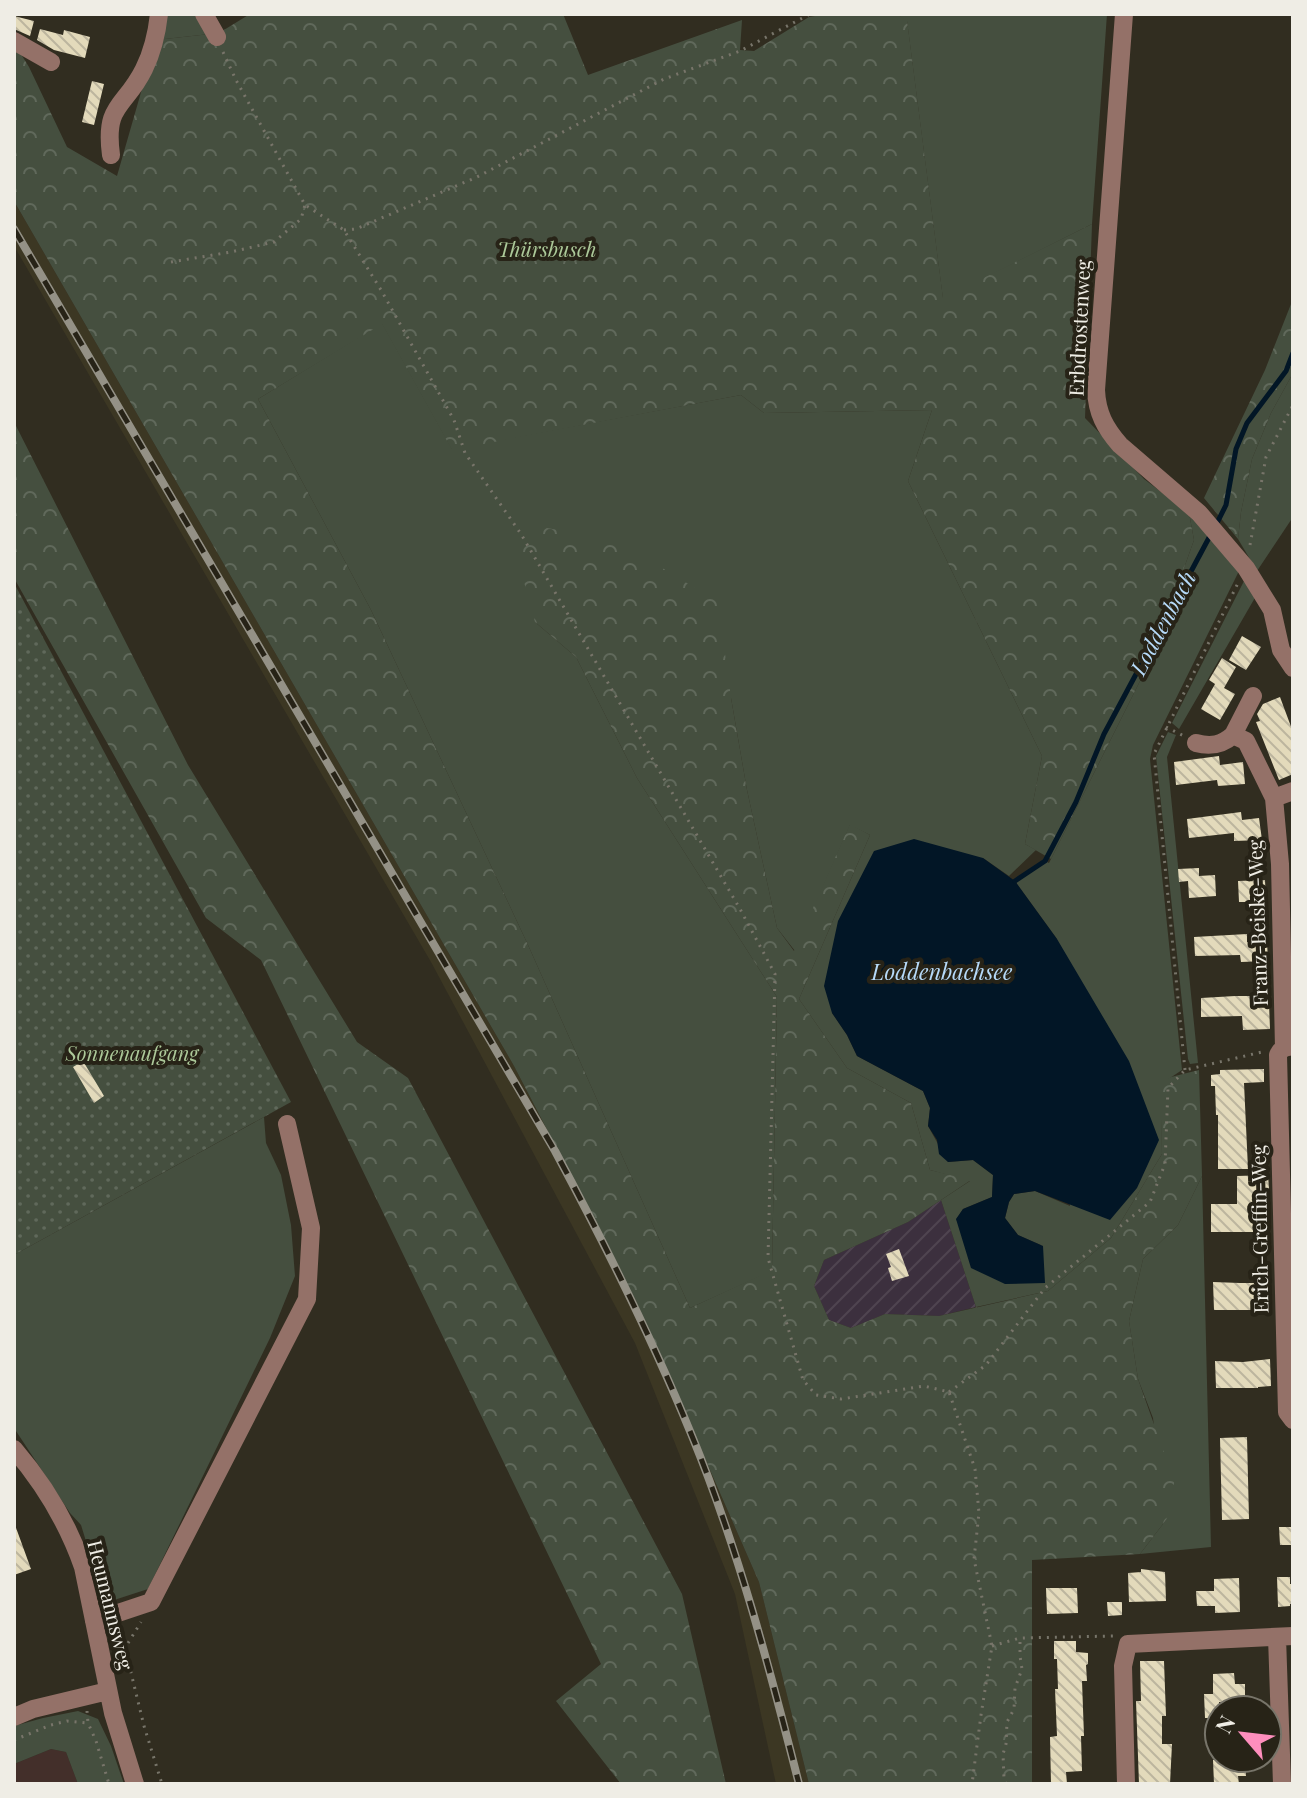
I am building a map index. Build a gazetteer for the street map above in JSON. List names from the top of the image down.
{
  "streets": {
    "street": [
      "Erbdrostenweg",
      "Franz-Beiske-Weg",
      "Erich-Greffin-Weg",
      "Heumannsweg"
    ]
  },
  "crossings": [
    ["Franz-Beiske-Weg", "Erich-Greffin-Weg"]
  ],
  "water": ["Loddenbach", "Loddenbachsee"],
  "parks": ["Thürsbusch", "Sonnenaufgang"],
  "north": "top left"
}
